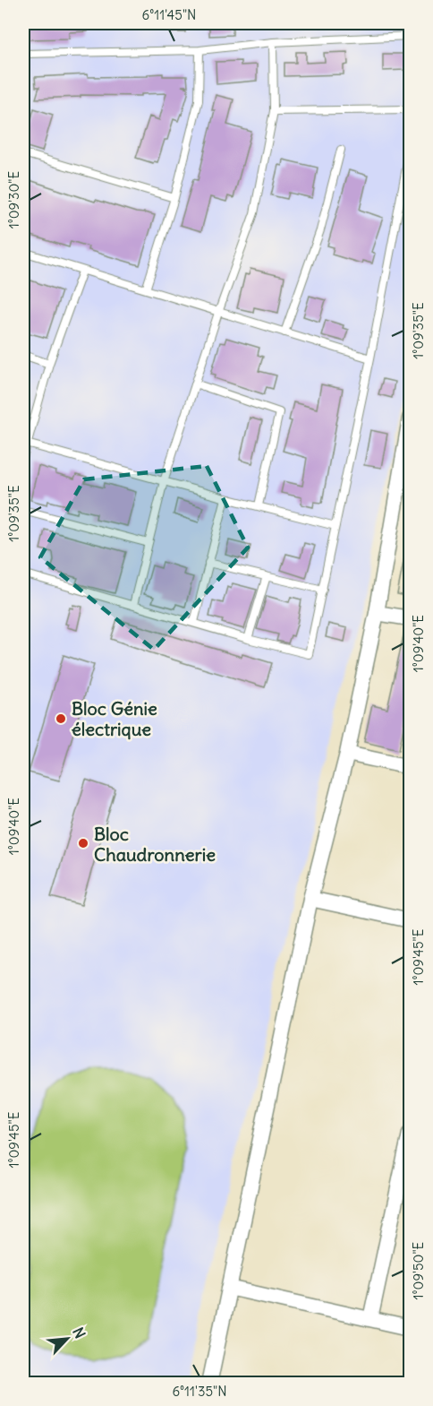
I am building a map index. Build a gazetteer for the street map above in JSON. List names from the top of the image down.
{
  "places": ["Bloc Génie électrique", "Bloc Chaudronnerie"],
  "north": "top right",
  "coordinates": [
    "6°11'45\"N",
    "1°09'30\"E",
    "1°09'35\"E",
    "1°09'40\"E",
    "1°09'45\"E",
    "1°09'50\"E",
    "6°11'35\"N"
  ]
}
